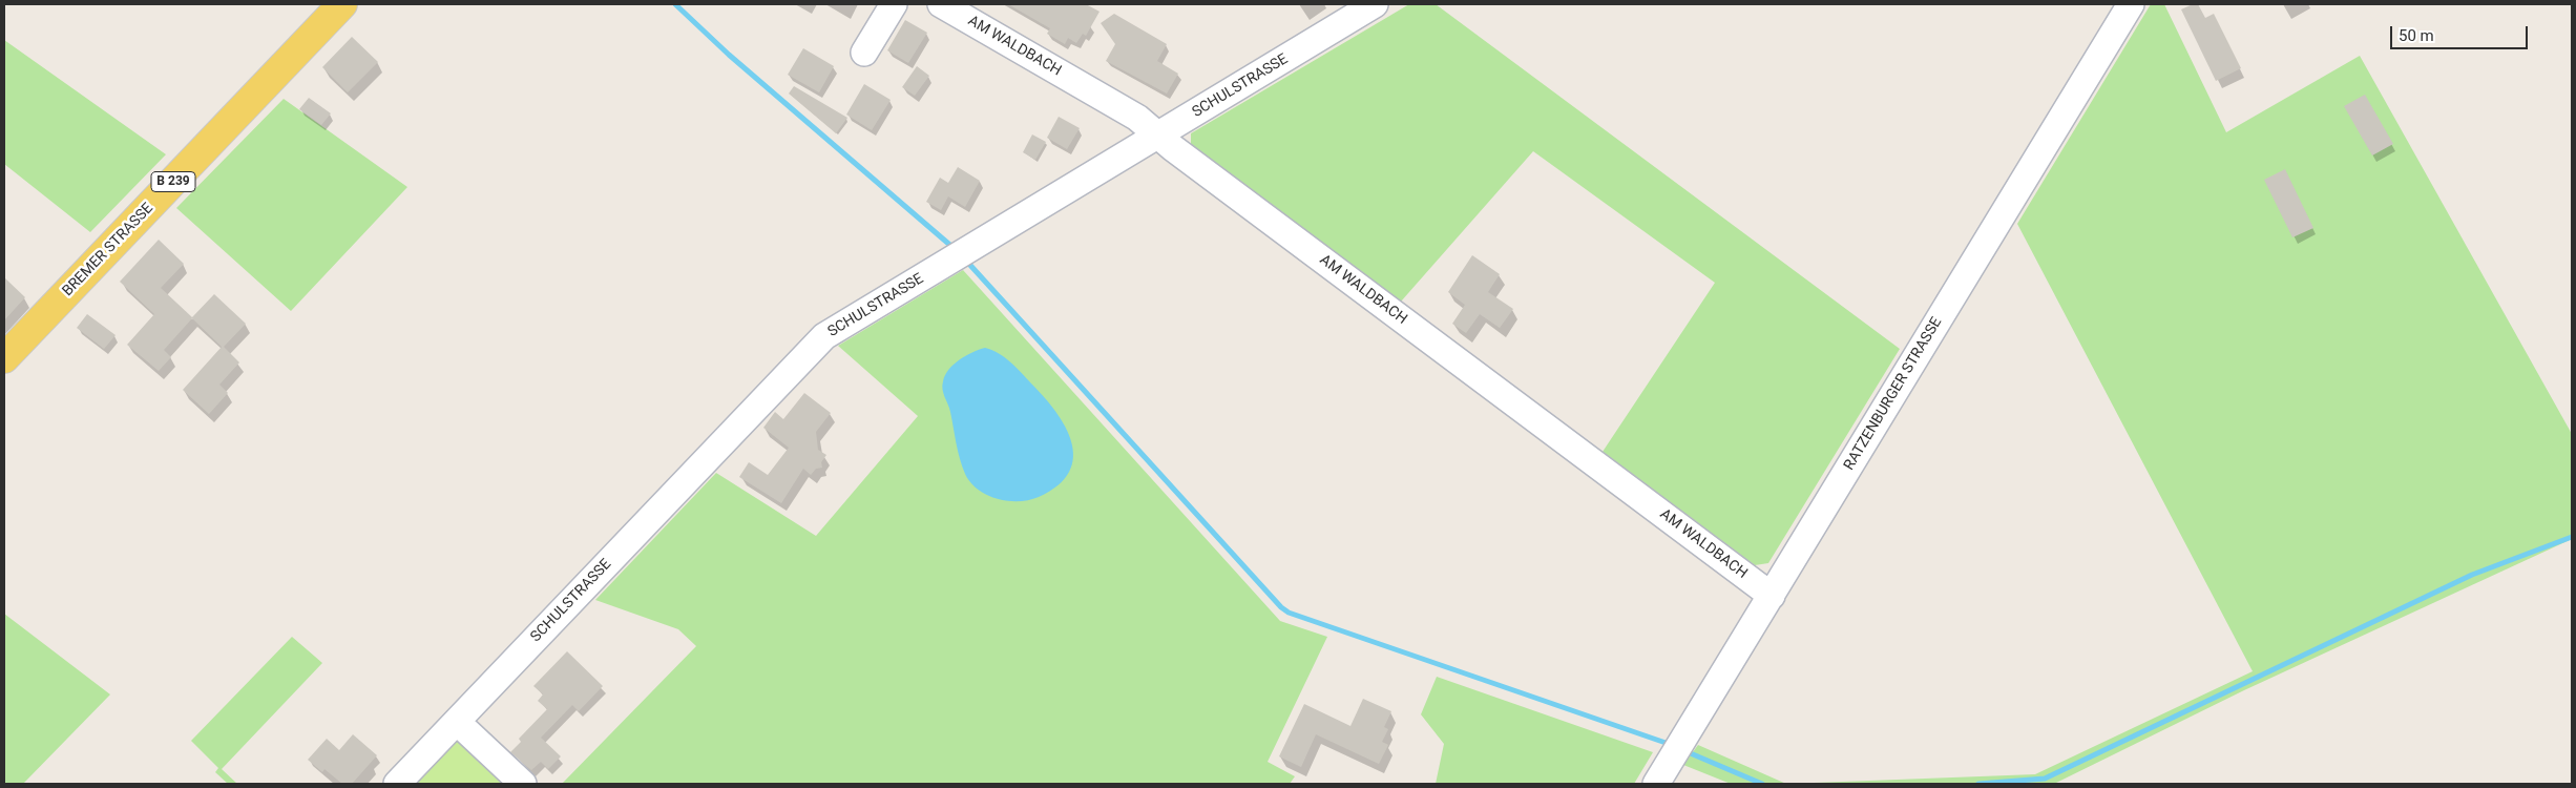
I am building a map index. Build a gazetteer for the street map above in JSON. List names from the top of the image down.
{
  "streets": {
    "main road": ["B 239", "BREMER STRASSE"],
    "street": ["AM WALDBACH", "SCHULSTRASSE", "RATZENBURGER STRASSE"]
  },
  "crossings": [
    ["AM WALDBACH", "SCHULSTRASSE"],
    ["AM WALDBACH", "RATZENBURGER STRASSE"]
  ],
  "scale_bar": "50 m"
}
